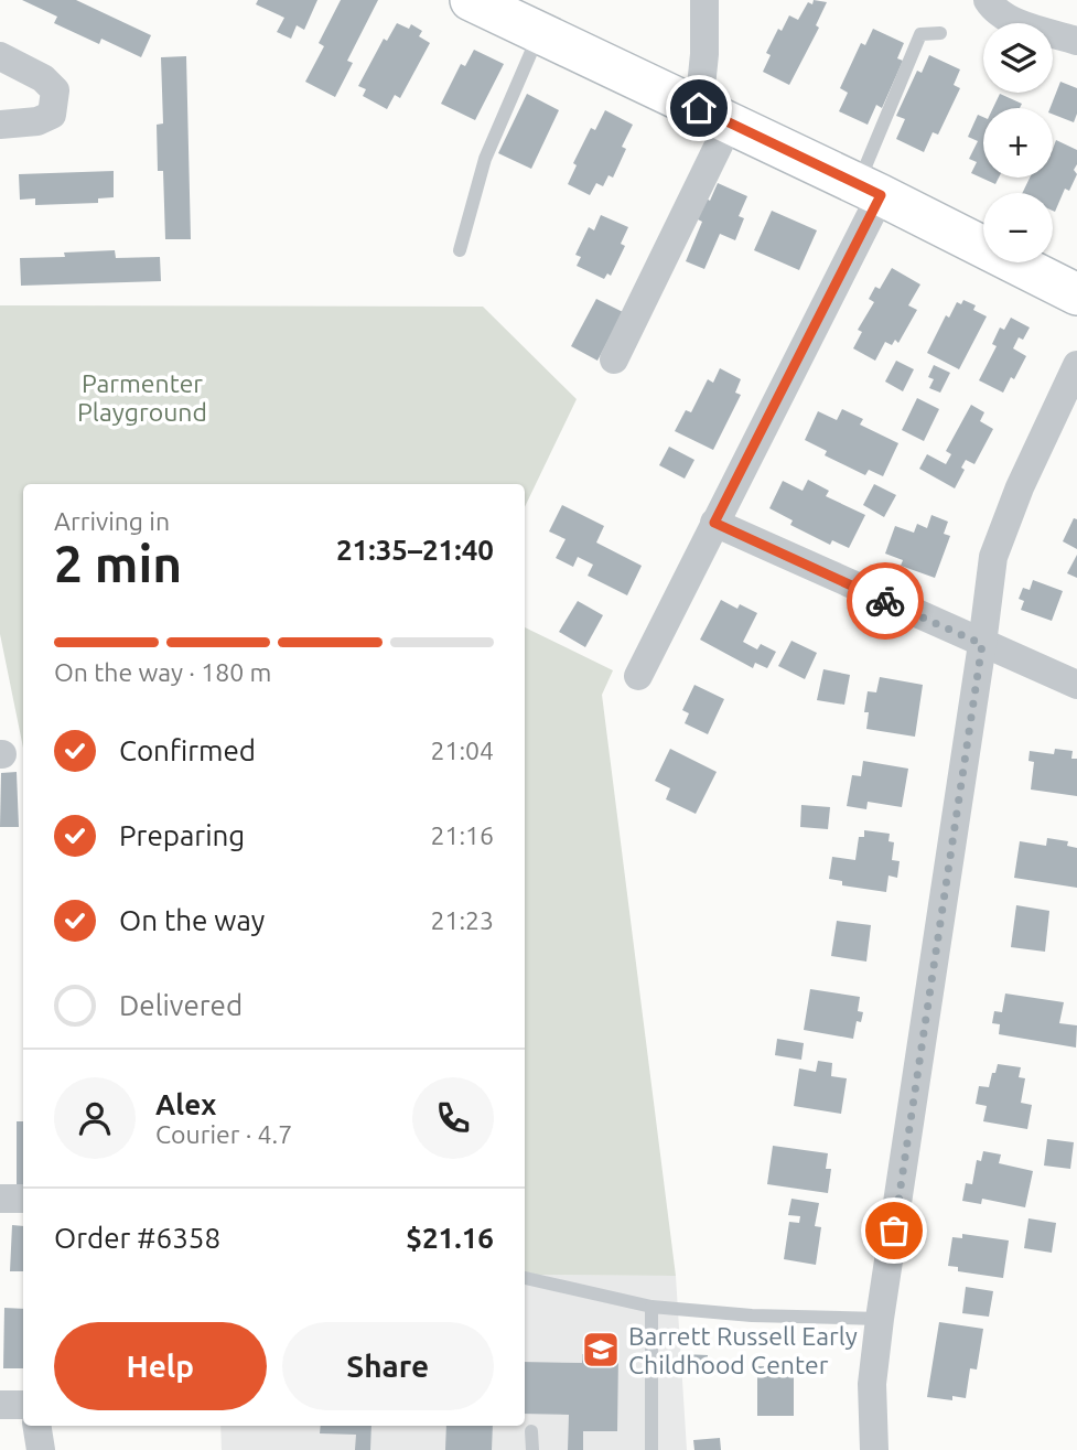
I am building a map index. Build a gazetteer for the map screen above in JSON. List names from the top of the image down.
{
  "parks": ["Parmenter Playground"],
  "places": {
    "school or university": ["Barrett Russell Early Childhood Center"]
  },
  "page": {
    "map_buttons": ["+", "−"],
    "heading": ["2 min", "Arriving in", "21:35–21:40"],
    "panel": [
      "Alex",
      "Courier · 4.7",
      "Order #6358",
      "$21.16"
    ],
    "bar": "On the way · 180 m",
    "list": [
      ["Confirmed", "21:04"],
      ["Preparing", "21:16"],
      ["On the way", "21:23"],
      "Delivered"
    ],
    "buttons": ["Help", "Share"]
  }
}
